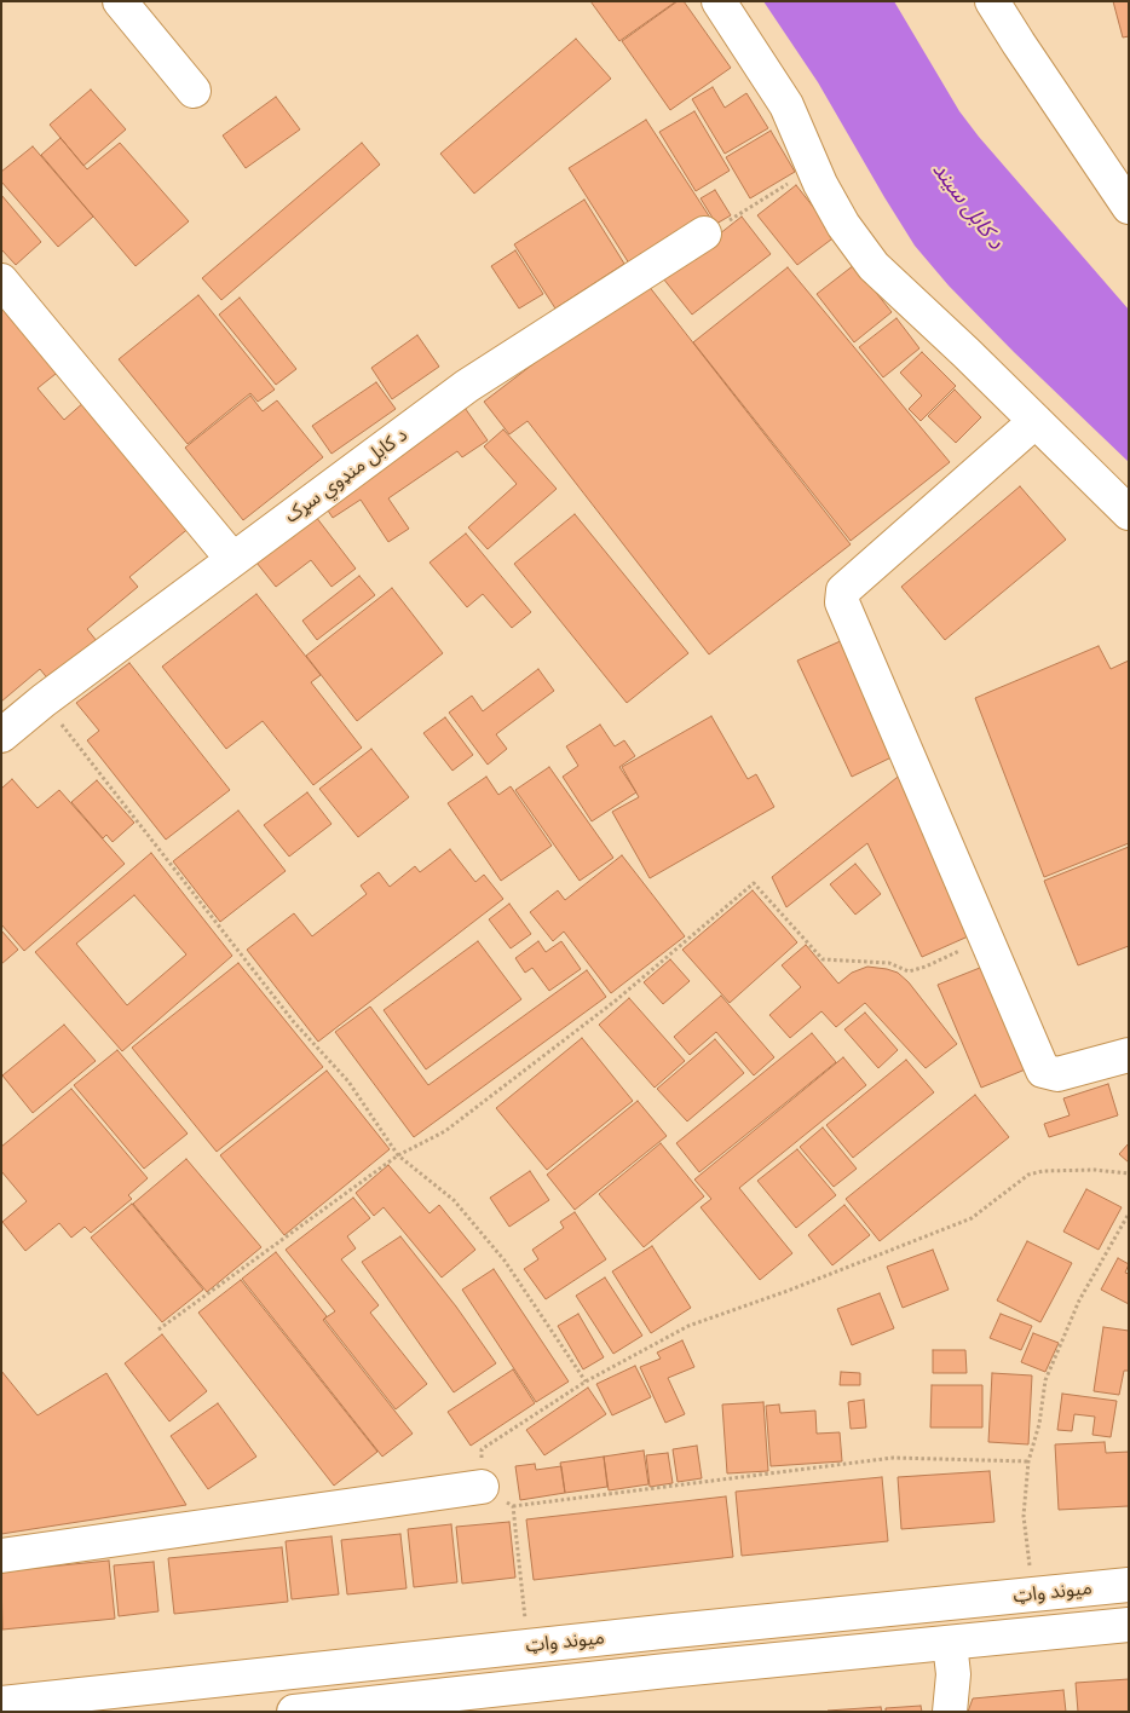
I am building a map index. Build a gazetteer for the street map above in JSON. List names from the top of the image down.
{
  "streets": {
    "street": ["د کابل منډوي سړک", "میوند واټ"]
  },
  "water": ["د کابل سيند"]
}
